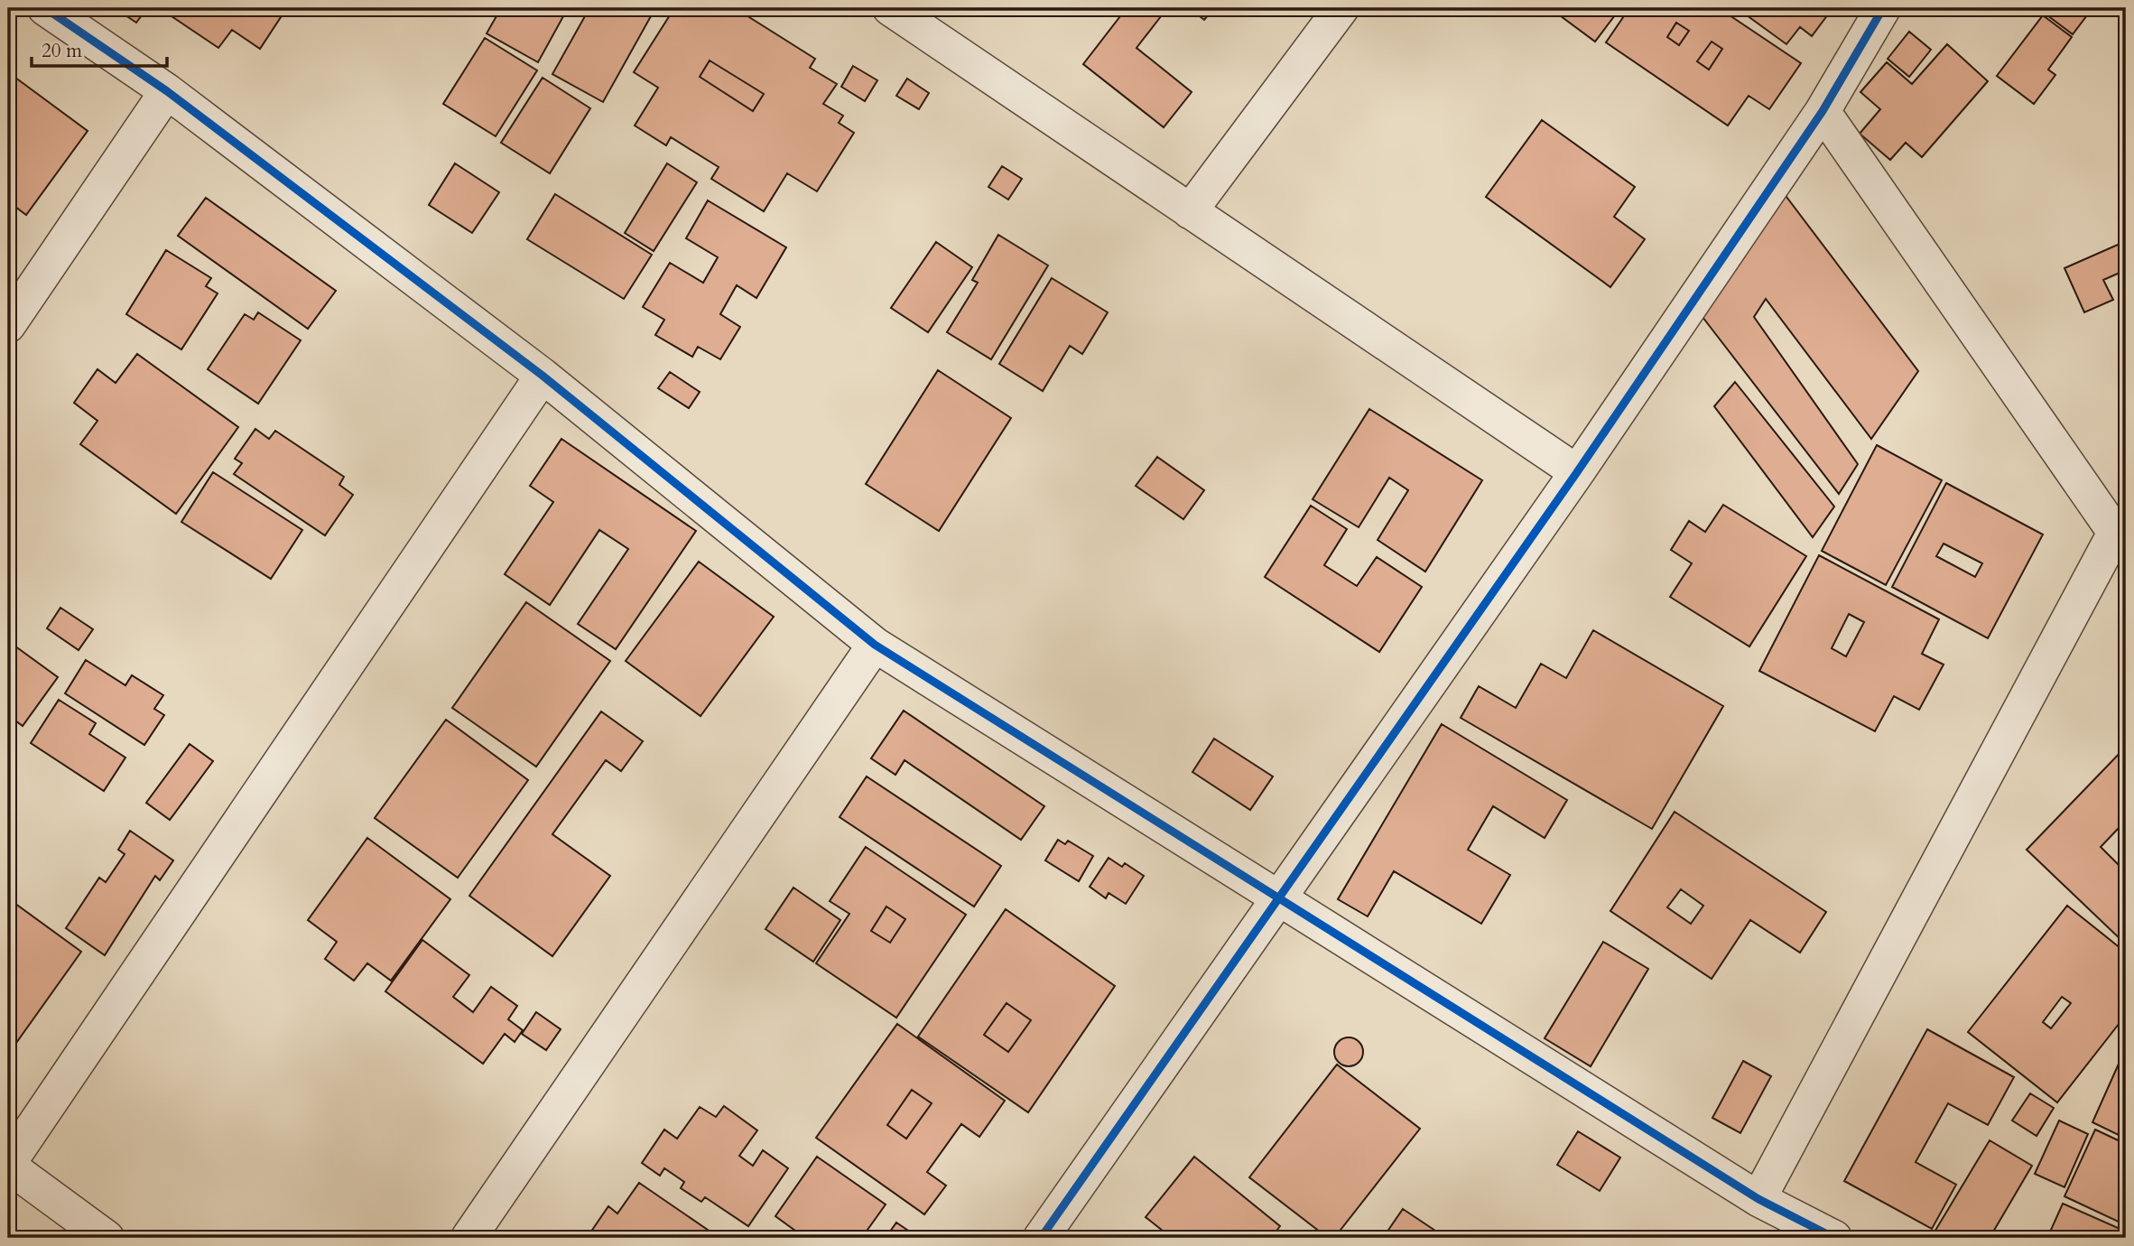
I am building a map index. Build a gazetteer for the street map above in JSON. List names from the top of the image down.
{
  "scale_bar": "20 m"
}
